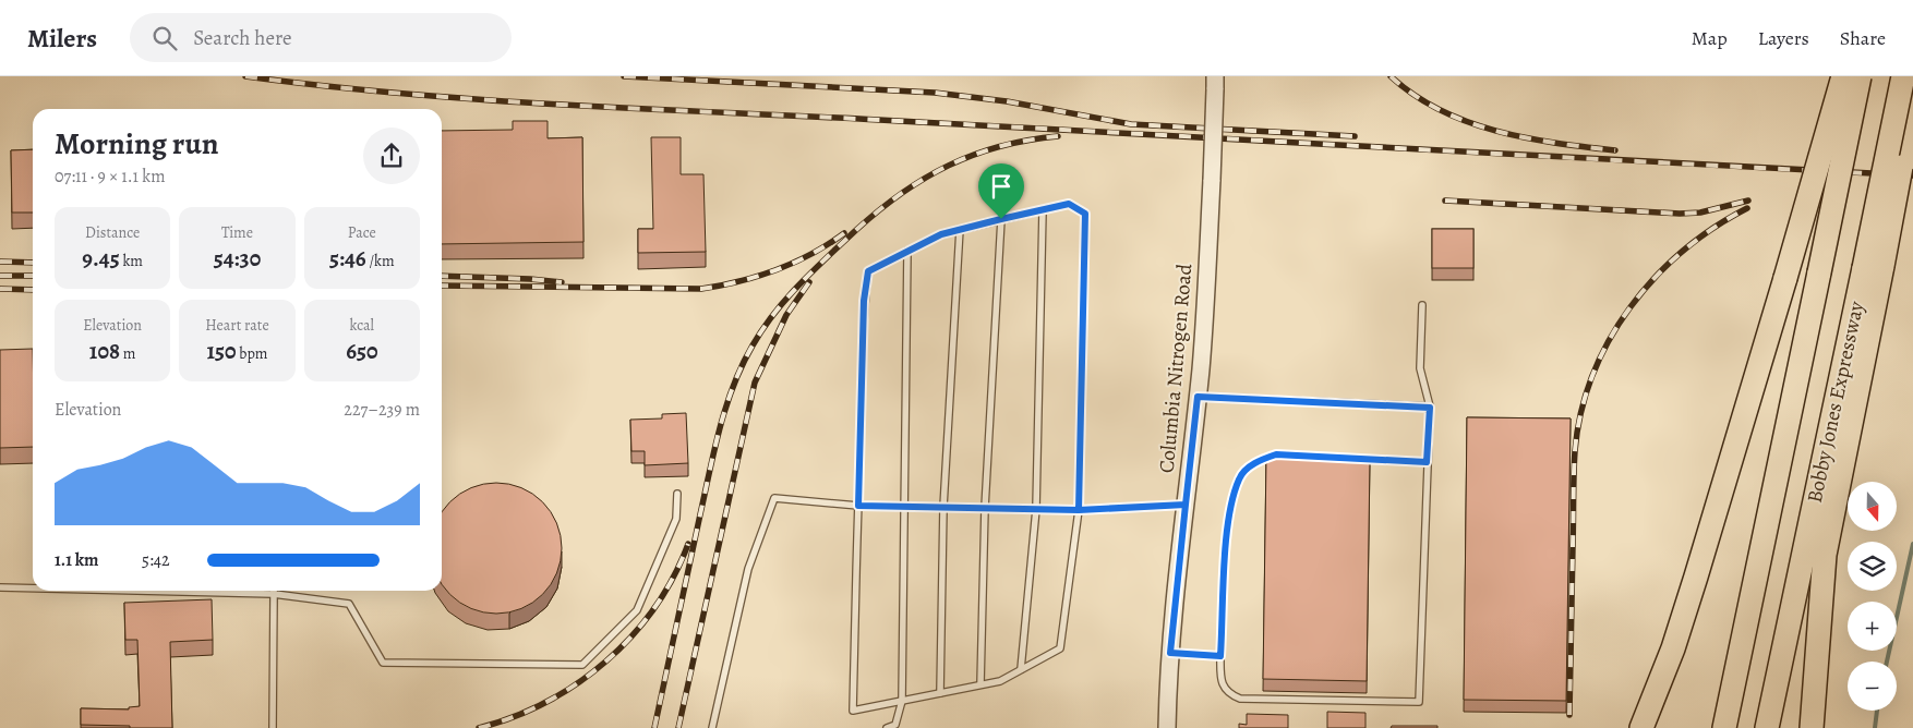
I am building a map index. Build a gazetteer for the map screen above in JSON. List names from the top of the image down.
{
  "streets": {
    "highway": ["Bobby Jones Expressway"],
    "street": ["Columbia Nitrogen Road"]
  },
  "north": "bottom",
  "page": {
    "header": "Milers",
    "search": "Search here",
    "nav": ["Map", "Layers", "Share"],
    "heading": ["Morning run", "07:11 · 9 × 1.1 km"],
    "stats": [
      ["Distance", "9.45 km"],
      ["Time", "54:30"],
      ["Pace", "5:46 /km"],
      ["Elevation", "108 m"],
      ["Heart rate", "150 bpm"],
      ["kcal", "650"]
    ],
    "chart": ["Elevation", "227–239 m"],
    "map_buttons": ["+", "−"],
    "list": [
      {
        "name": "1.1 km",
        "note": "5:42"
      }
    ]
  }
}
